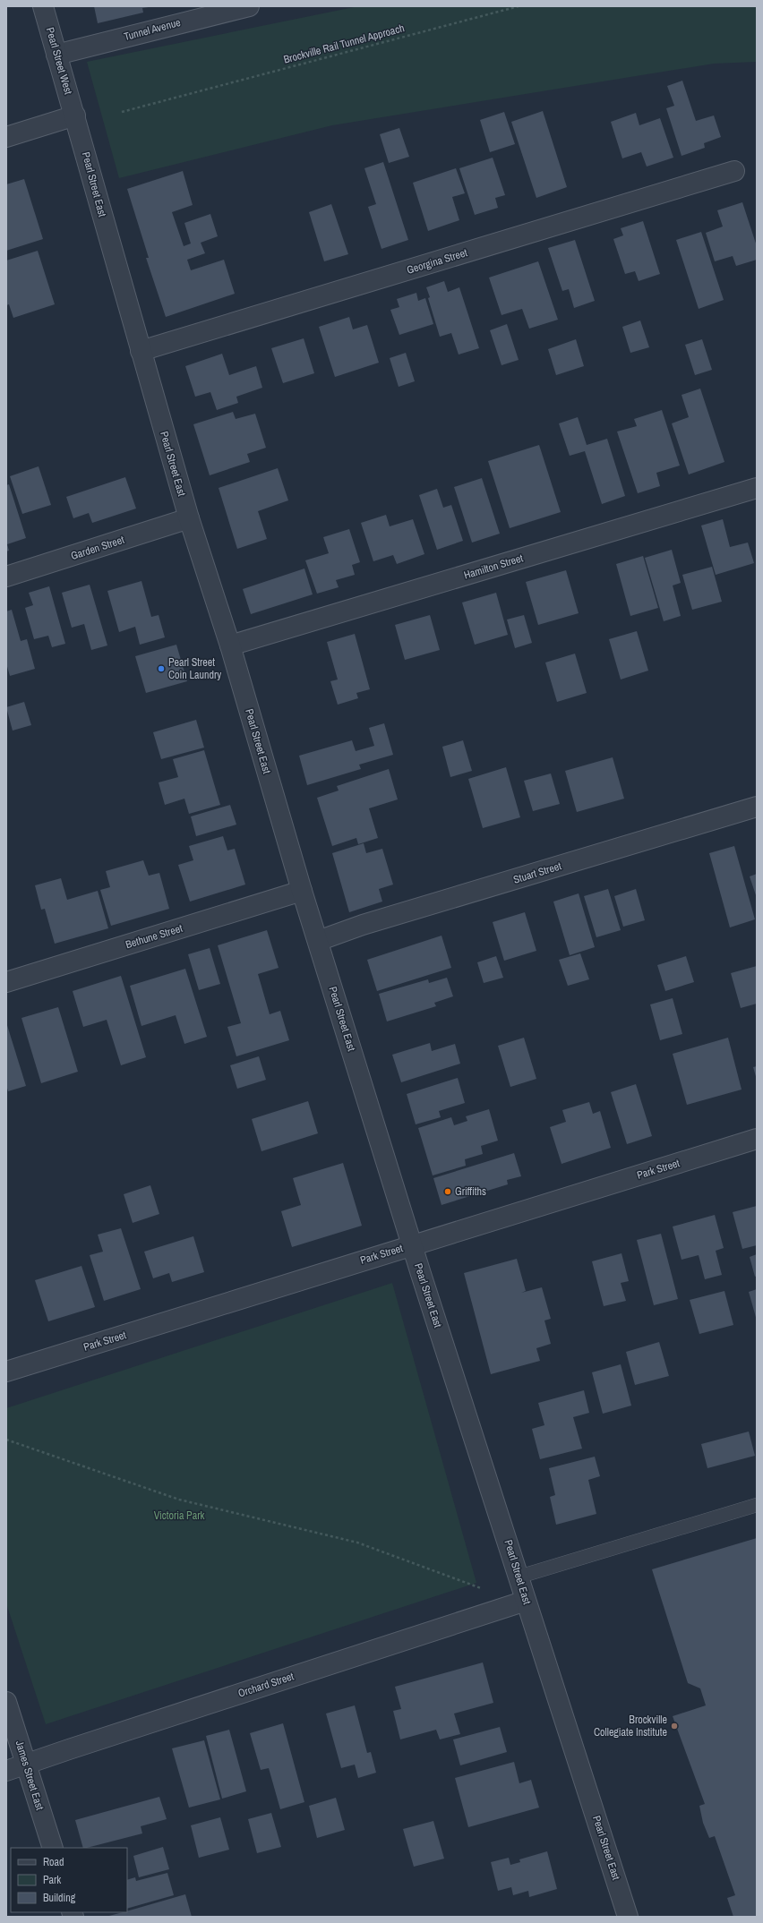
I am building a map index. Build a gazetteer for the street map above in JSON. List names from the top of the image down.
{
  "streets": {
    "street": [
      "Tunnel Avenue",
      "Pearl Street West",
      "Pearl Street East",
      "Georgina Street",
      "Garden Street",
      "Hamilton Street",
      "Stuart Street",
      "Bethune Street",
      "Park Street",
      "Orchard Street",
      "James Street East"
    ],
    "path": ["Brockville Rail Tunnel Approach"]
  },
  "crossings": [
    ["Tunnel Avenue", "Pearl Street West"],
    ["Pearl Street West", "Pearl Street East"],
    ["Pearl Street East", "Georgina Street"],
    ["Pearl Street East", "Garden Street"],
    ["Pearl Street East", "Hamilton Street"],
    ["Pearl Street East", "Stuart Street"],
    ["Pearl Street East", "Bethune Street"],
    ["Pearl Street East", "Park Street"],
    ["Pearl Street East", "Orchard Street"],
    ["Orchard Street", "James Street East"]
  ],
  "parks": ["Victoria Park"],
  "places": ["Pearl Street Coin Laundry", "Griffiths", "Brockville Collegiate Institute"],
  "legend": ["Road", "Park", "Building"]
}
